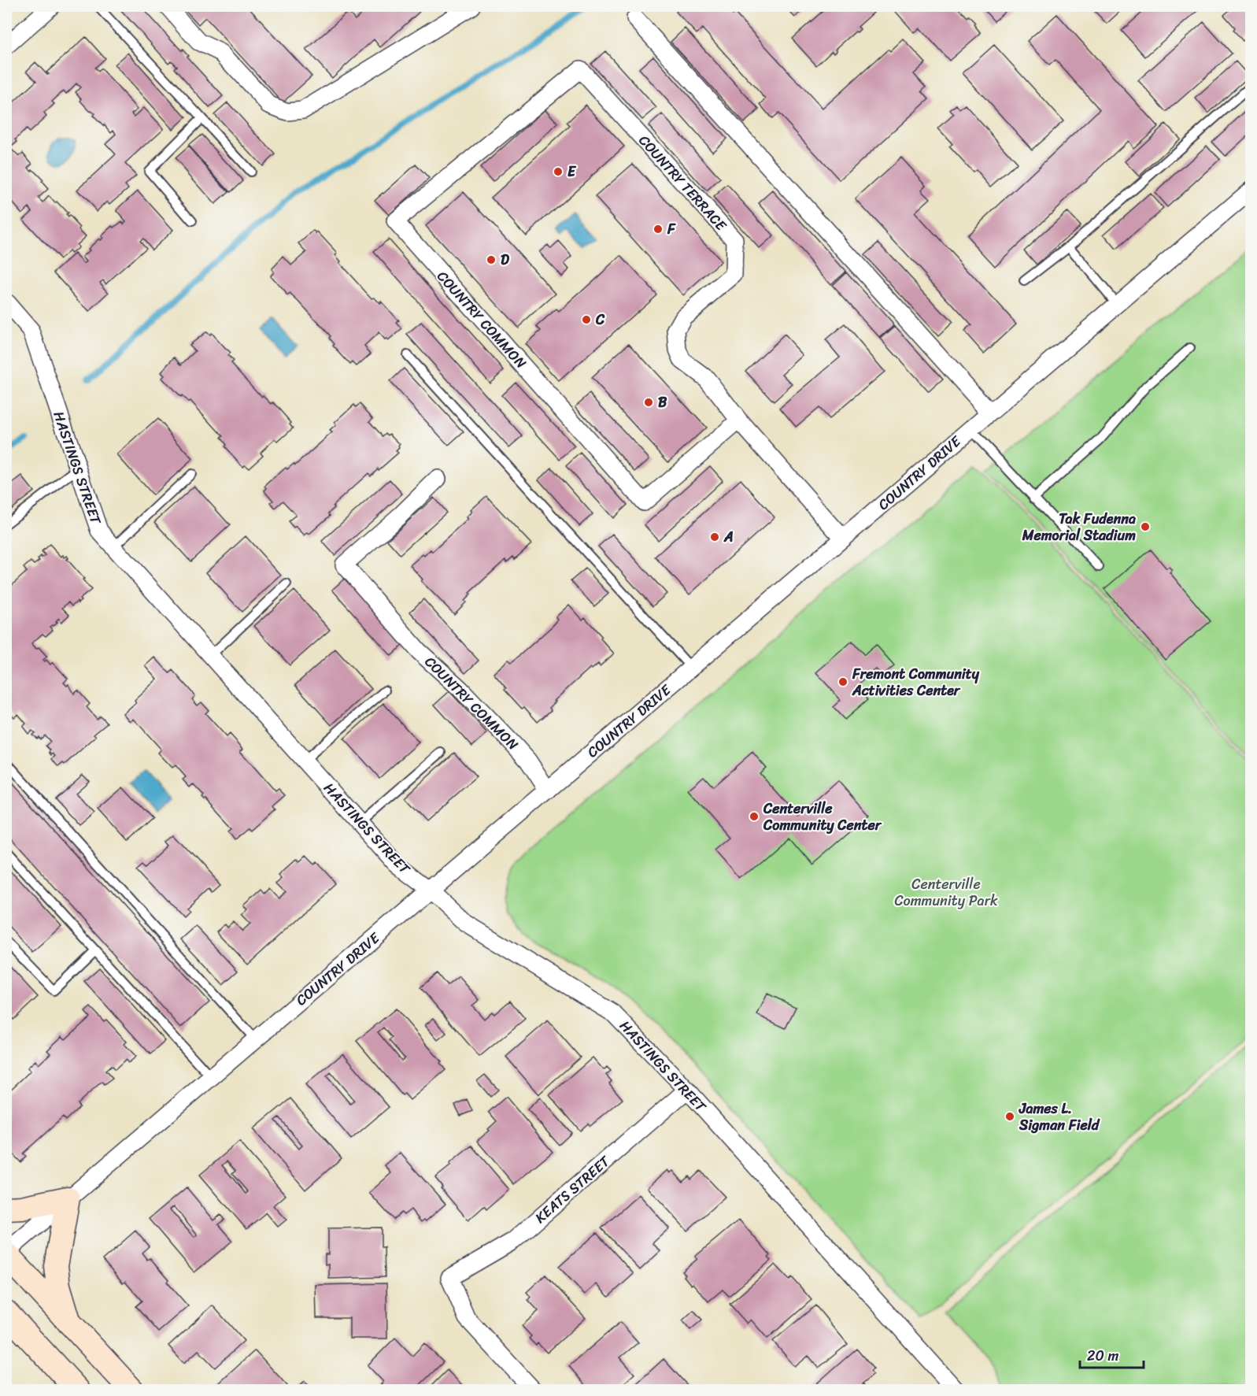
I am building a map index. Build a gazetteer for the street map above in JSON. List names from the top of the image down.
{
  "streets": {
    "street": [
      "COUNTRY TERRACE",
      "COUNTRY COMMON",
      "HASTINGS STREET",
      "COUNTRY DRIVE",
      "KEATS STREET"
    ]
  },
  "crossings": [
    ["COUNTRY TERRACE", "COUNTRY COMMON"],
    ["COUNTRY TERRACE", "COUNTRY DRIVE"],
    ["COUNTRY COMMON", "COUNTRY DRIVE"],
    ["HASTINGS STREET", "COUNTRY DRIVE"],
    ["HASTINGS STREET", "KEATS STREET"]
  ],
  "parks": ["Centerville Community Park"],
  "places": [
    "E",
    "F",
    "D",
    "C",
    "B",
    "Tak Fudenna Memorial Stadium",
    "A",
    "Fremont Community Activities Center",
    "Centerville Community Center",
    "James L. Sigman Field"
  ],
  "scale_bar": "20 m"
}
